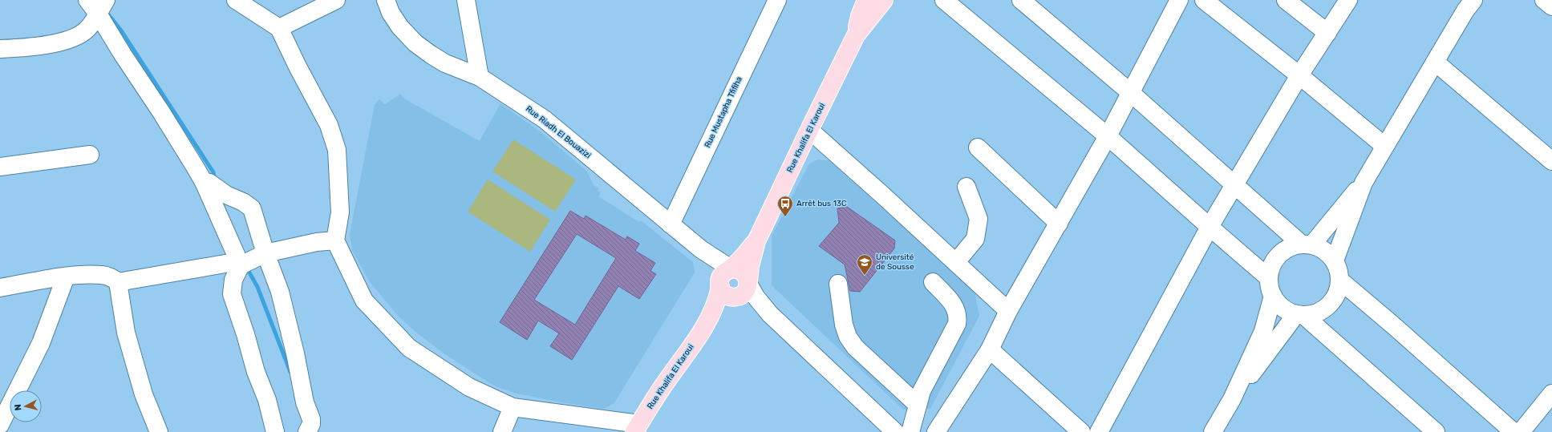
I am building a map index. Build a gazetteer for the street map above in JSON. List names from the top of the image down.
{
  "streets": {
    "main road": ["Rue Khalifa El Karoui"],
    "street": ["Rue Mustapha Tfifiha", "Rue Riadh El Bouazizi"]
  },
  "crossings": [
    ["Rue Mustapha Tfifiha", "Rue Riadh El Bouazizi"],
    ["Rue Riadh El Bouazizi", "Rue Khalifa El Karoui"]
  ],
  "places": {
    "bus stop": ["Arrêt bus 13C"],
    "school or university": ["Université de Sousse"]
  },
  "north": "left"
}
